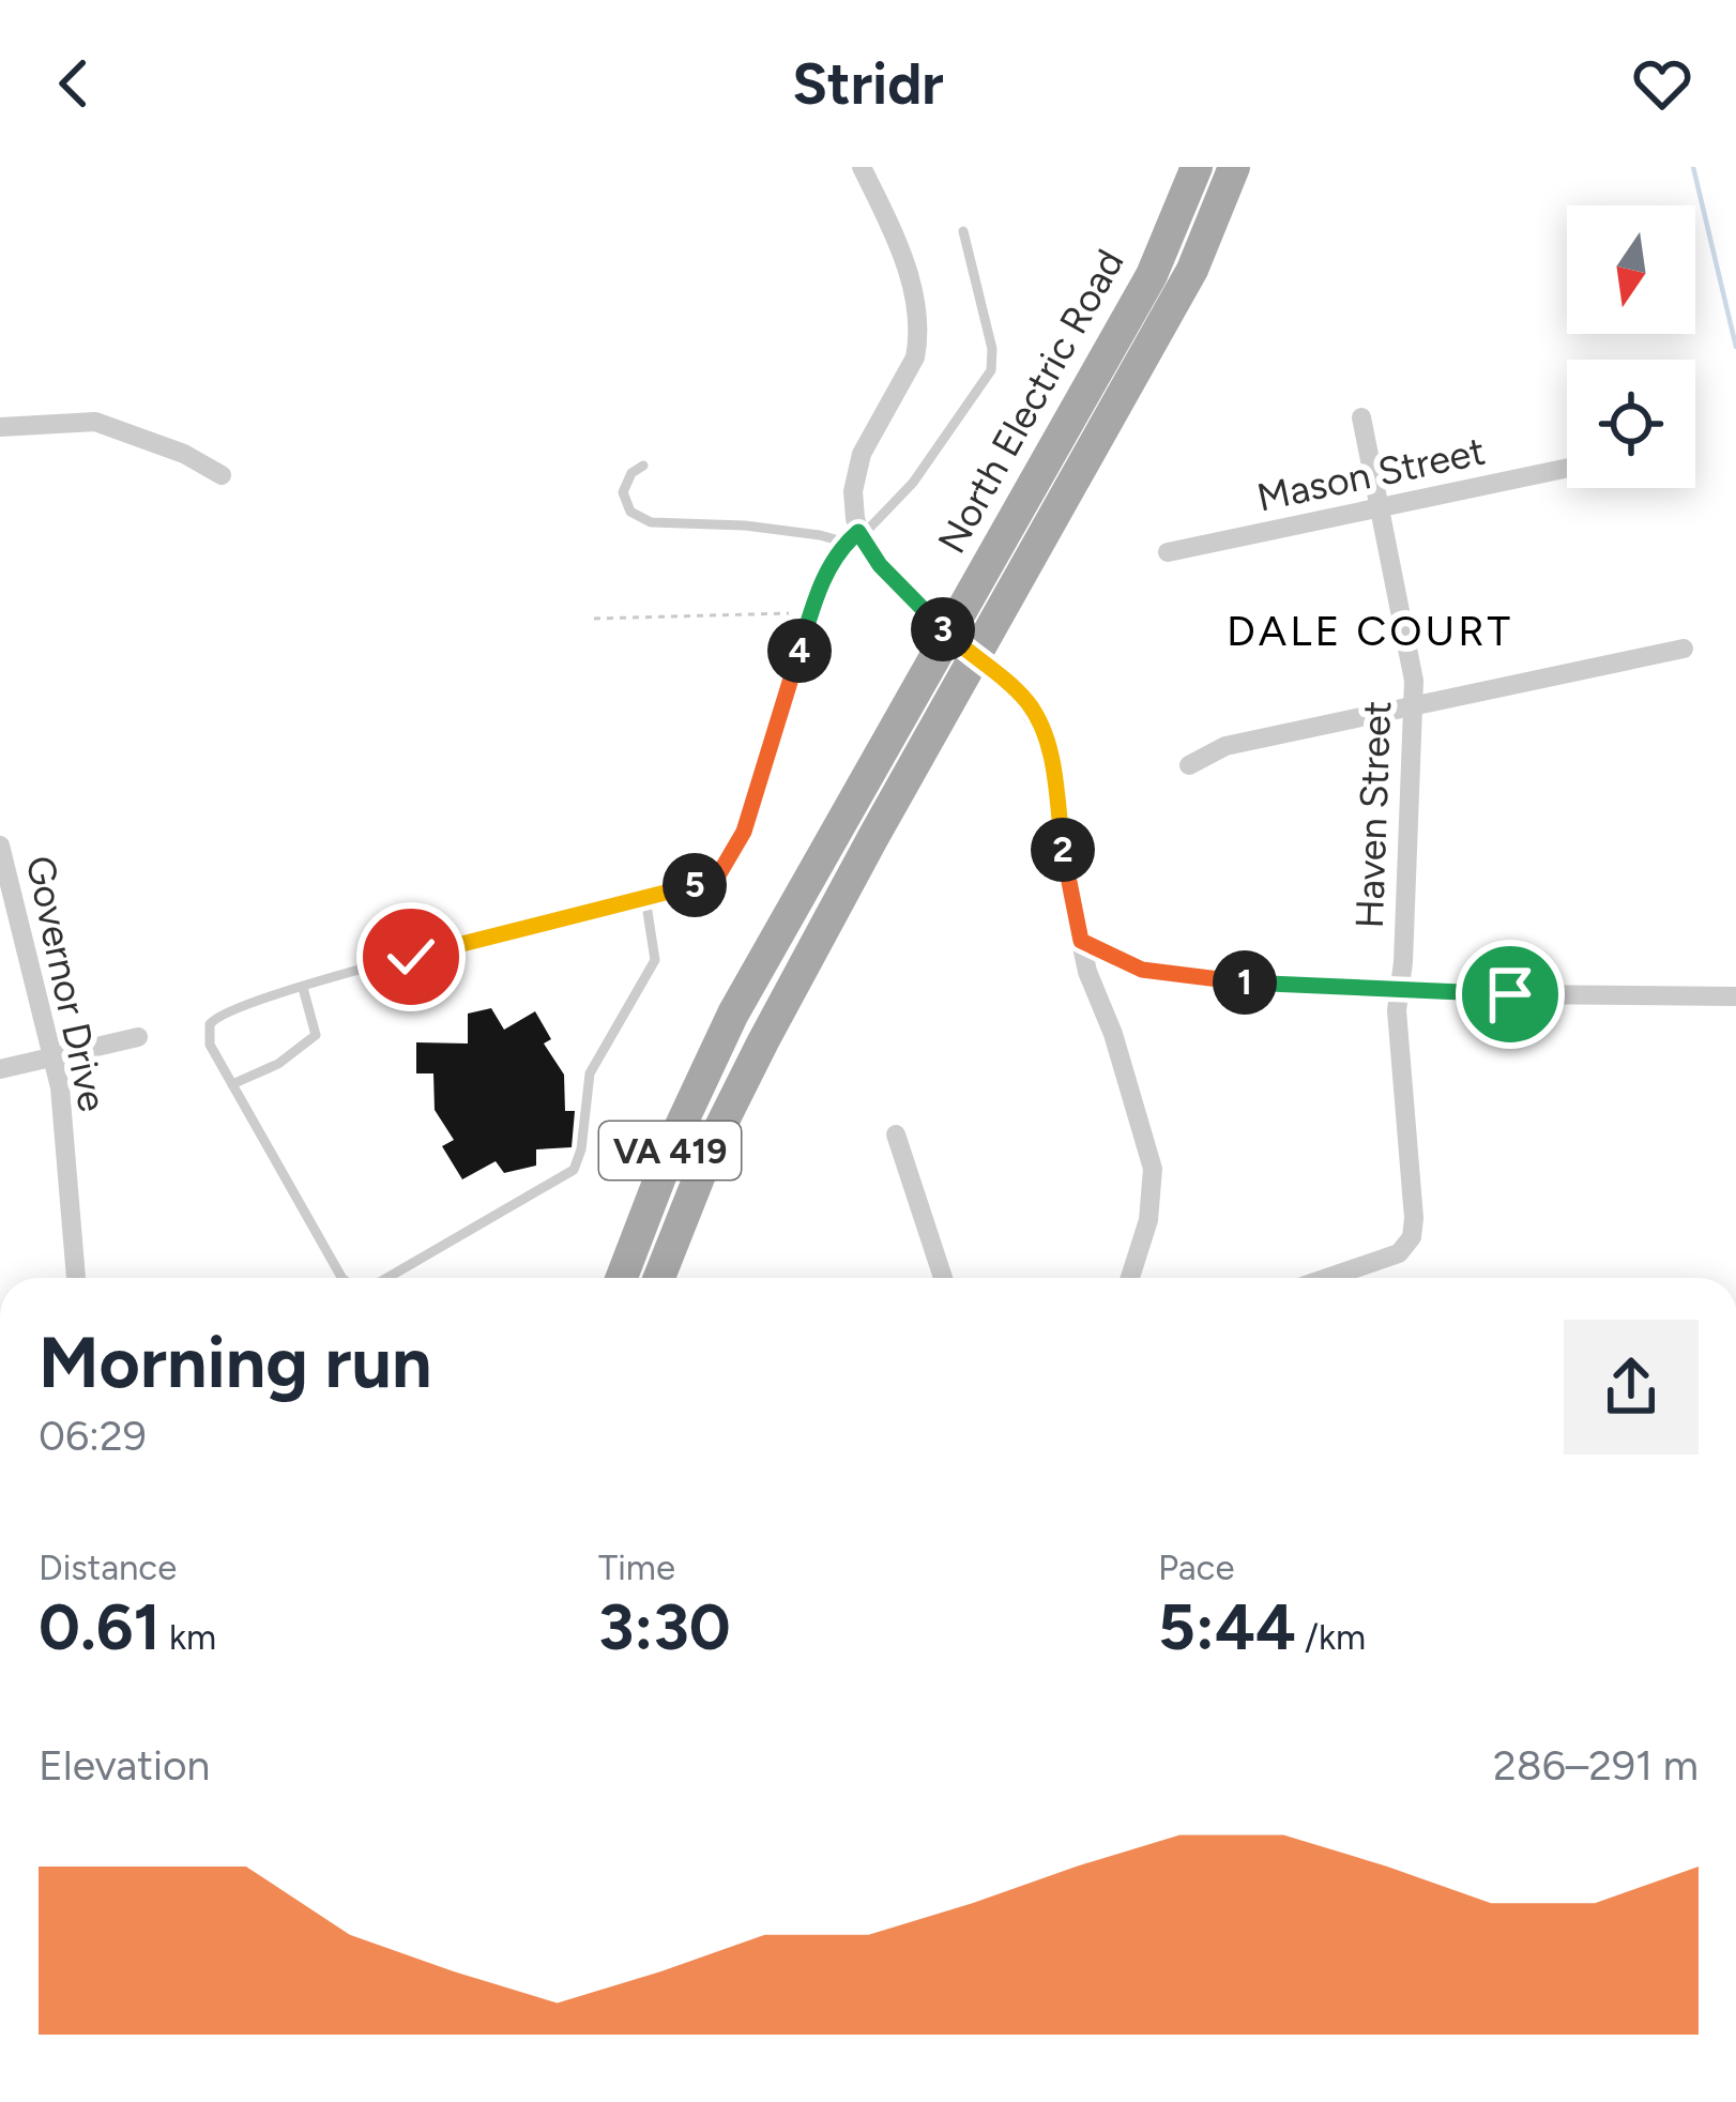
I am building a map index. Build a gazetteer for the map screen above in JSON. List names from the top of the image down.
{
  "streets": {
    "main road": ["North Electric Road", "VA 419"],
    "street": ["Mason Street", "Haven Street", "Governor Drive"]
  },
  "crossings": [
    ["Mason Street", "Haven Street"]
  ],
  "districts": ["DALE COURT"],
  "north": "bottom",
  "page": {
    "header": "Stridr",
    "pins": [
      "3",
      "4",
      "2",
      "5",
      "1"
    ],
    "heading": ["Morning run", "06:29"],
    "stats": [
      ["Distance", "0.61 km"],
      ["Time", "3:30"],
      ["Pace", "5:44 /km"]
    ],
    "chart": ["Elevation", "286–291 m"]
  }
}
